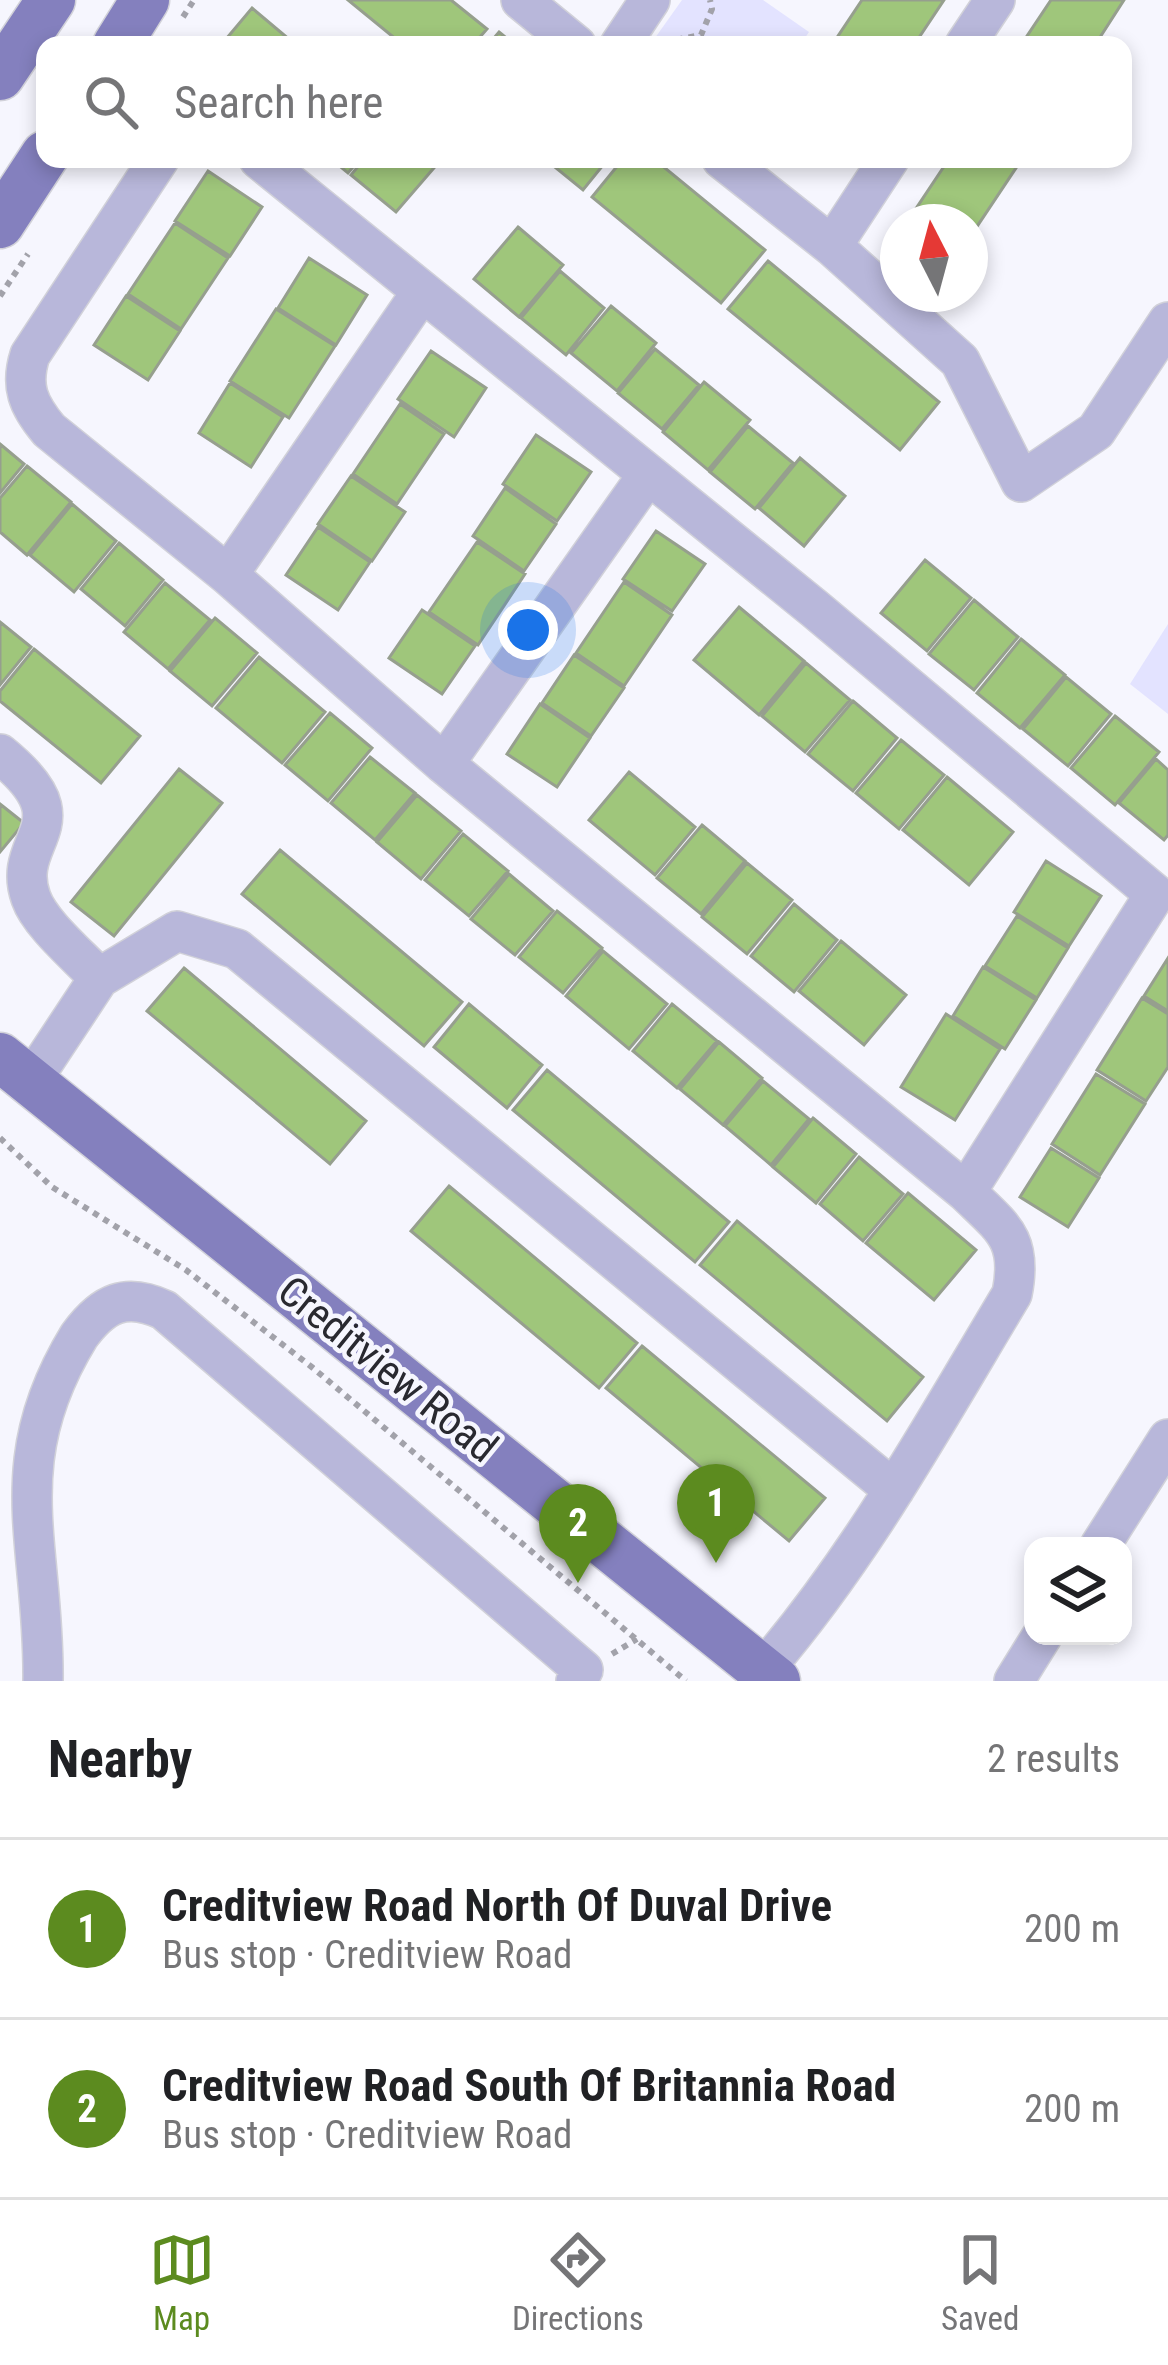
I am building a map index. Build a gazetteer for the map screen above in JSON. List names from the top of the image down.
{
  "streets": {
    "main road": ["Creditview Road"]
  },
  "north": "top",
  "page": {
    "search": "Search here",
    "pins": ["1", "2"],
    "heading": ["Nearby", "2 results"],
    "list": [
      {
        "mark": "1",
        "name": "Creditview Road North Of Duval Drive",
        "note": "Bus stop · Creditview Road",
        "value": "200 m"
      },
      {
        "mark": "2",
        "name": "Creditview Road South Of Britannia Road",
        "note": "Bus stop · Creditview Road",
        "value": "200 m"
      }
    ],
    "nav": ["Map", "Directions", "Saved"]
  }
}
